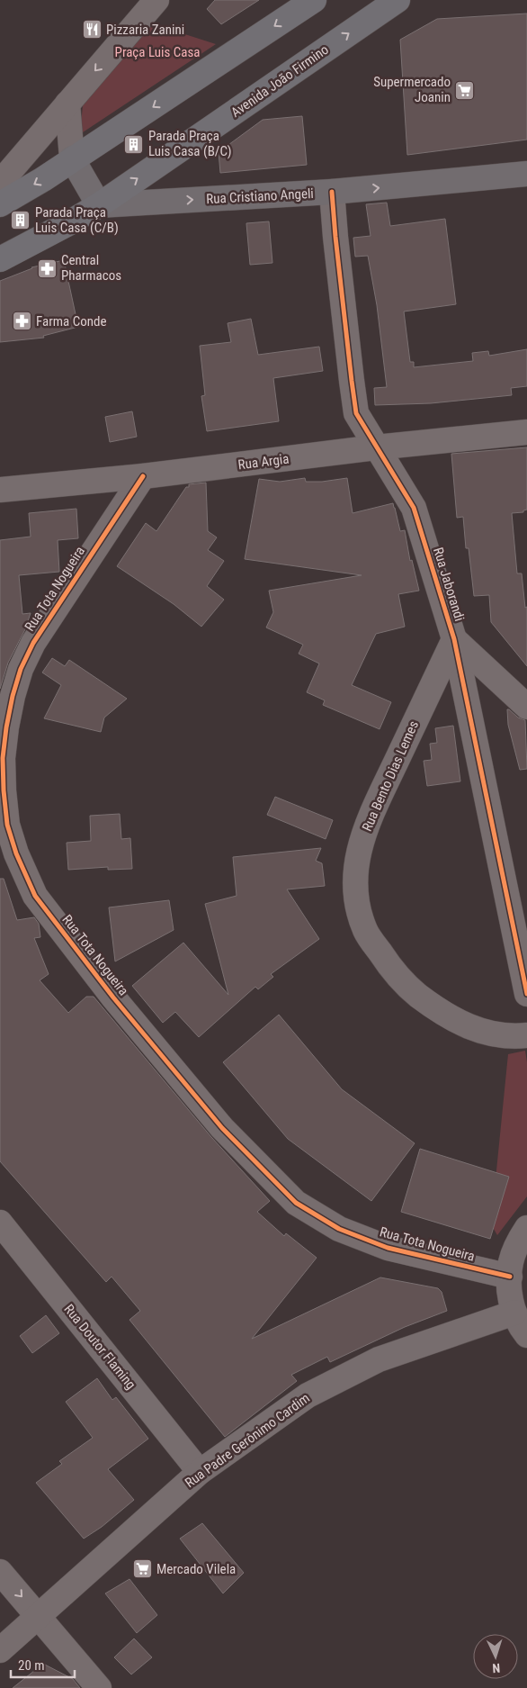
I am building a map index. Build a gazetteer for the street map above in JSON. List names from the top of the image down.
{
  "streets": {
    "main road": ["Avenida João Firmino"],
    "street": [
      "Rua Cristiano Angeli",
      "Rua Argia",
      "Rua Jaborandi",
      "Rua Tota Nogueira",
      "Rua Bento Dias Lemes",
      "Rua Doutor Flaming",
      "Rua Padre Gerônimo Cardim"
    ]
  },
  "crossings": [
    ["Avenida João Firmino", "Rua Cristiano Angeli"],
    ["Rua Cristiano Angeli", "Rua Jaborandi"],
    ["Rua Argia", "Rua Jaborandi"],
    ["Rua Argia", "Rua Tota Nogueira"],
    ["Rua Jaborandi", "Rua Bento Dias Lemes"],
    ["Rua Doutor Flaming", "Rua Padre Gerônimo Cardim"]
  ],
  "one_way": ["Rua Cristiano Angeli"],
  "parks": ["Praça Luis Casa"],
  "places": {
    "restaurant": ["Pizzaria Zanini"],
    "supermarket": ["Supermercado Joanin", "Mercado Vilela"],
    "building": ["Parada Praça Luis Casa (B/C)", "Parada Praça Luis Casa (C/B)"],
    "pharmacy": ["Central Pharmacos", "Farma Conde"]
  },
  "scale_bar": "20 m",
  "north": "bottom"
}
